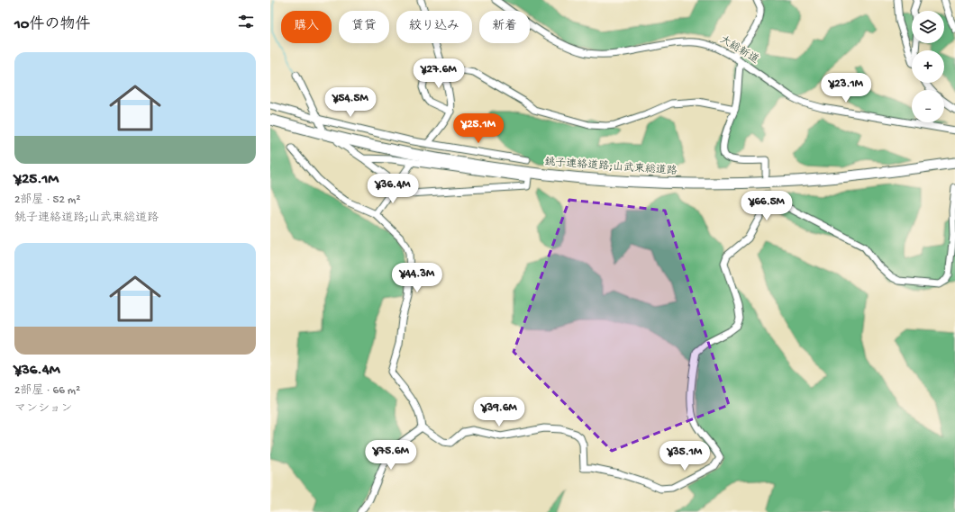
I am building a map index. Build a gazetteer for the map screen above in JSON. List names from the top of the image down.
{
  "streets": {
    "highway": ["銚子連絡道路;山武東総道路"],
    "street": ["大総新道"]
  },
  "page": {
    "heading": "10件の物件",
    "map_buttons": ["+", "−"],
    "chip": [
      "購入",
      "賃貸",
      "絞り込み",
      "新着"
    ],
    "list": [
      {
        "name": "¥25.1M",
        "note": "2部屋 · 52 m² · 銚子連絡道路;山武東総道路"
      },
      {
        "name": "¥36.4M",
        "note": "2部屋 · 66 m² · マンション"
      }
    ],
    "price": [
      "¥27.6M",
      "¥23.1M",
      "¥54.5M",
      "¥25.1M",
      "¥36.4M",
      "¥66.5M",
      "¥44.3M",
      "¥39.6M",
      "¥75.6M",
      "¥35.1M"
    ]
  }
}
